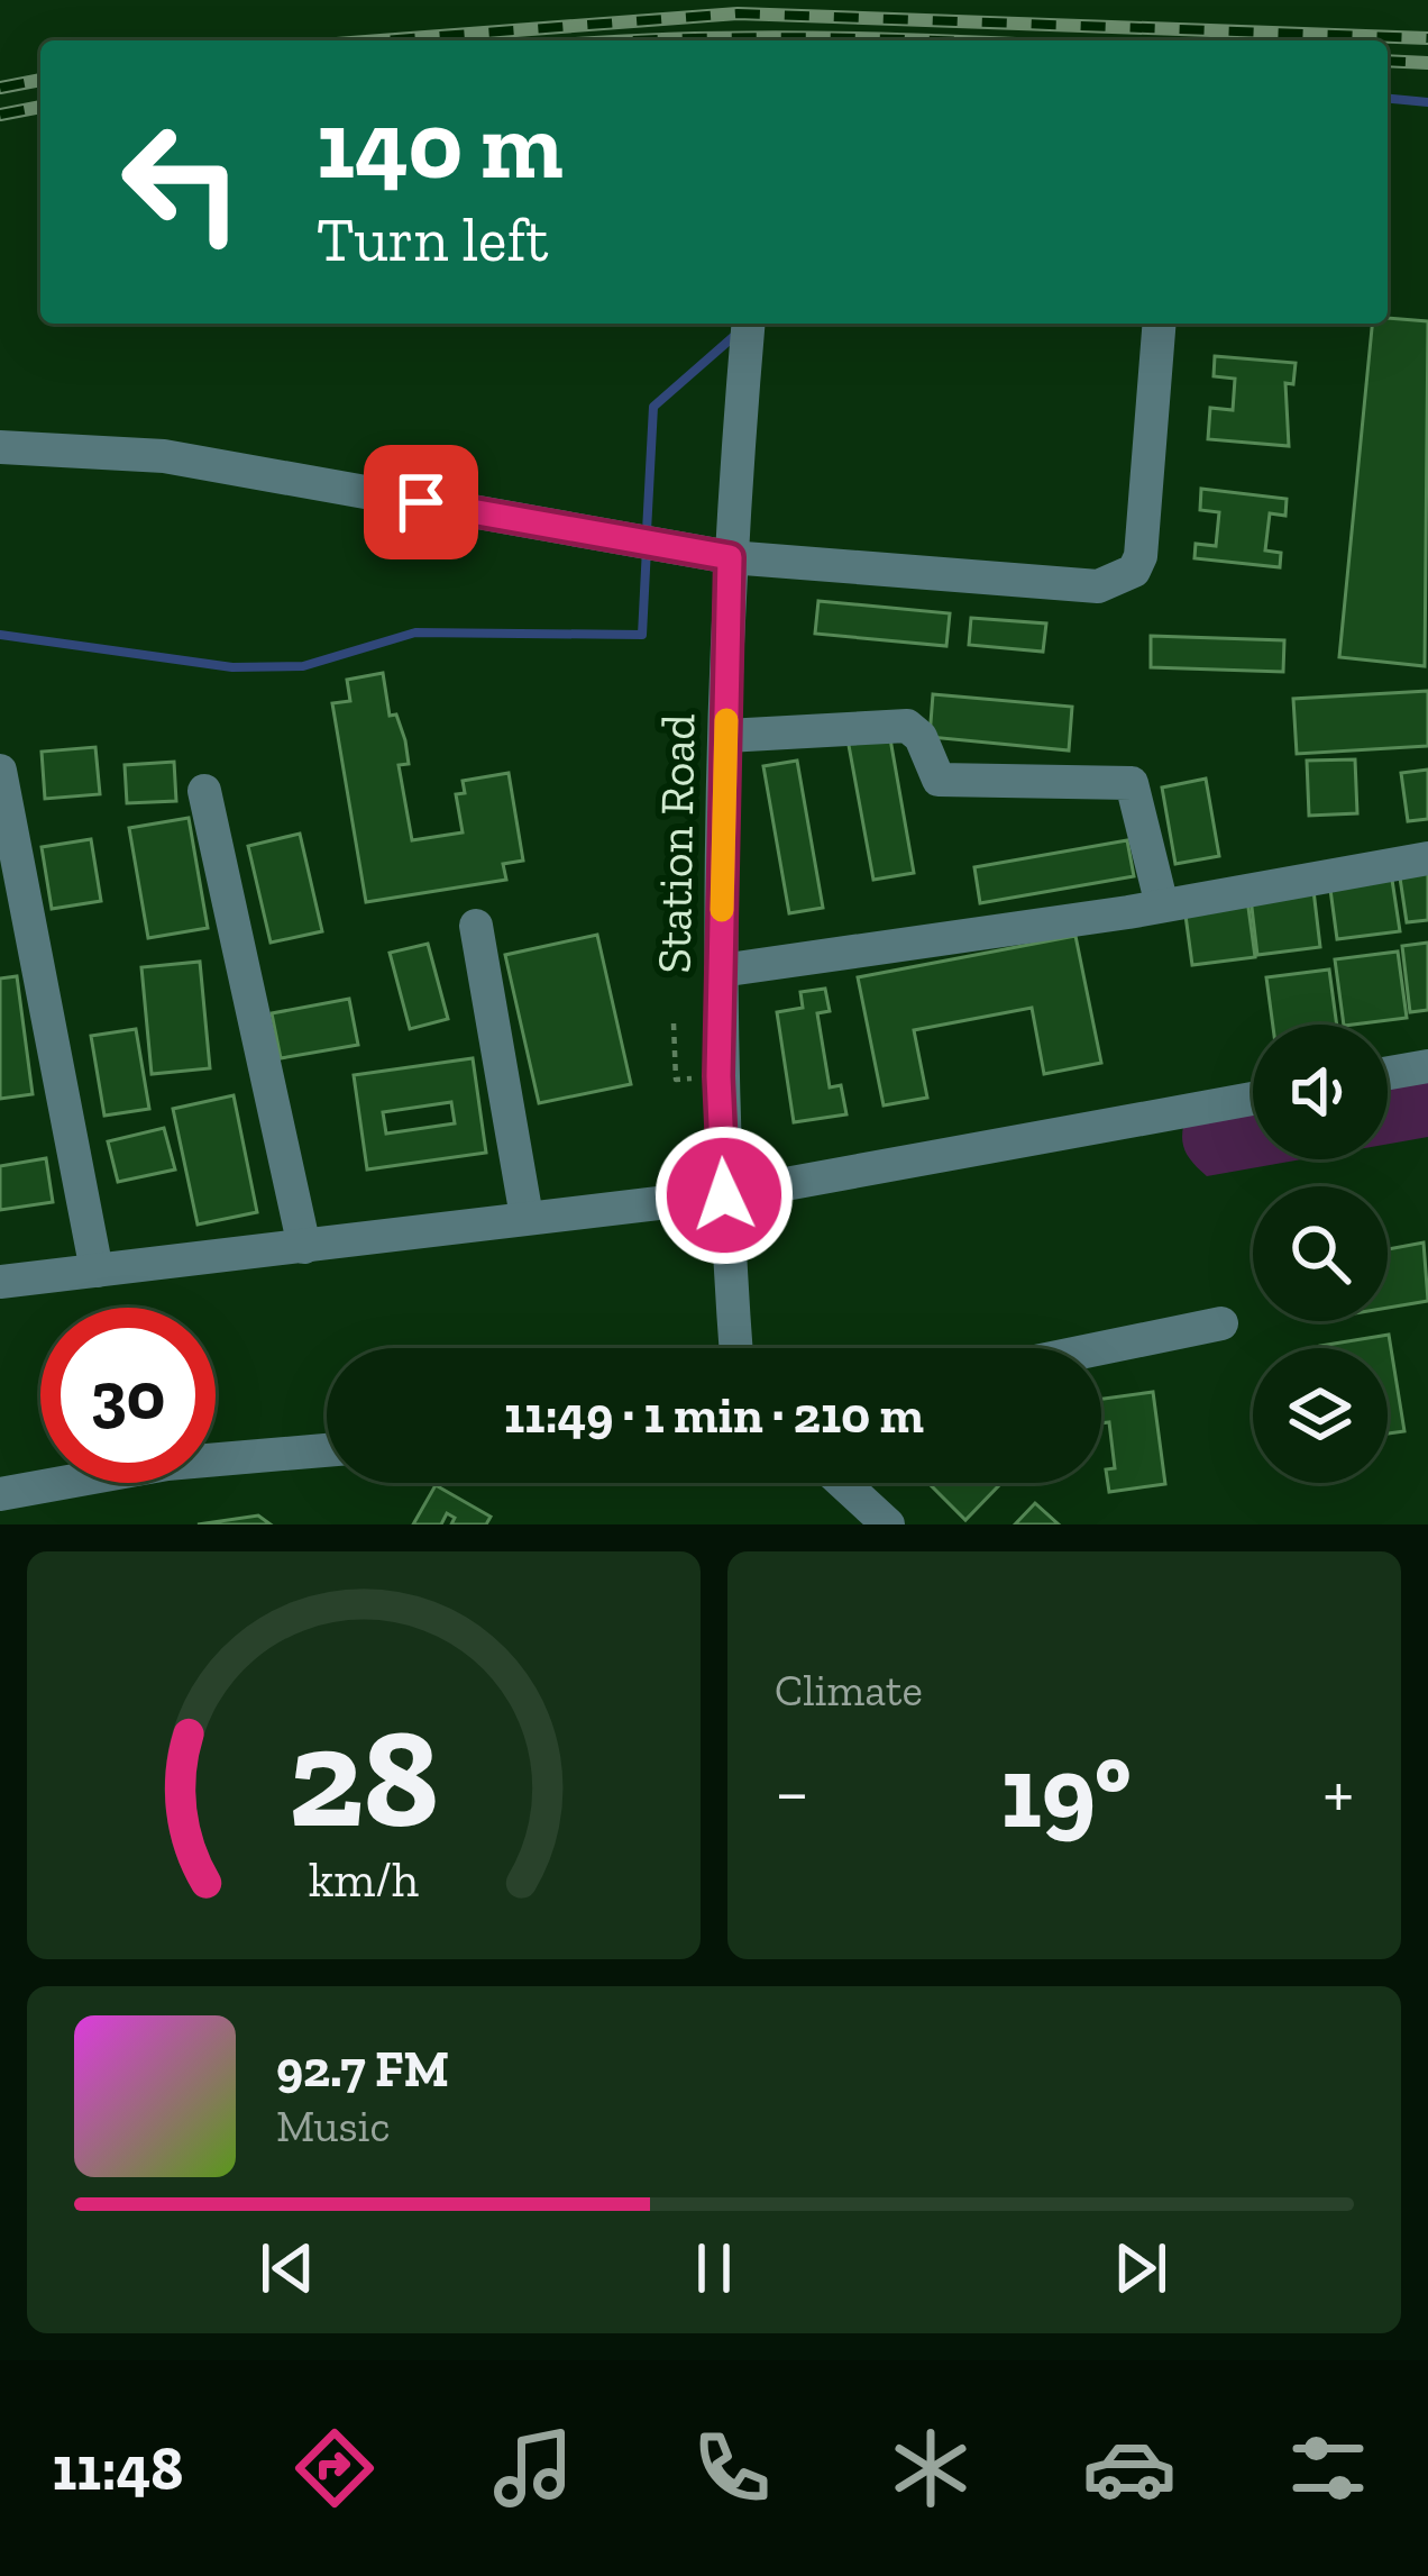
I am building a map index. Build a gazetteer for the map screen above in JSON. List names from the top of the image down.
{
  "streets": {
    "street": ["Station Road"]
  },
  "page": {
    "turn": ["140 m", "Turn left"],
    "limit": "30",
    "trip": "11:49 · 1 min · 210 m",
    "tile": "Climate",
    "heat": ["−", "19°", "+"],
    "song": ["92.7 FM", "Music"],
    "tabs": "11:48",
    "gauge": ["28", "km/h"]
  }
}
